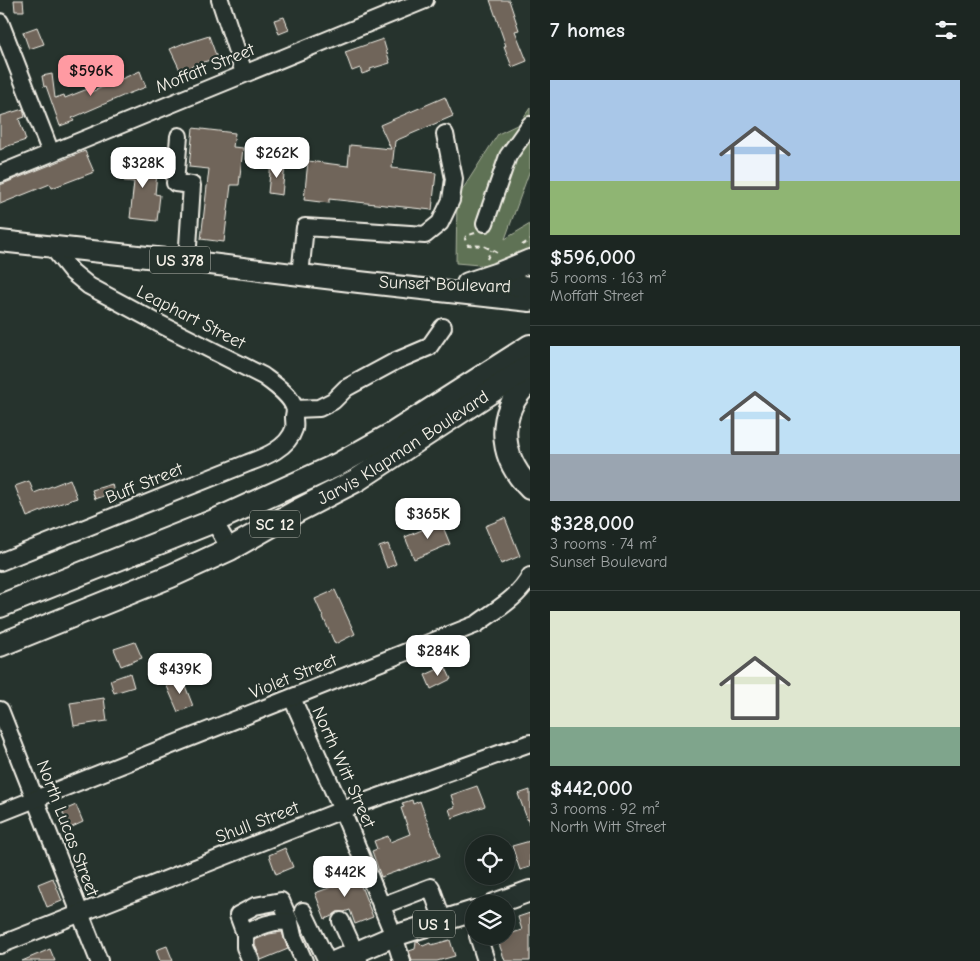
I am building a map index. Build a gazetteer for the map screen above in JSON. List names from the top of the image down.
{
  "streets": {
    "highway": ["Jarvis Klapman Boulevard", "SC 12"],
    "main road": ["US 378", "Sunset Boulevard", "US 1"],
    "street": [
      "Moffatt Street",
      "Leaphart Street",
      "Buff Street",
      "Violet Street",
      "North Witt Street",
      "Shull Street",
      "North Lucas Street"
    ]
  },
  "crossings": [
    ["Sunset Boulevard", "Leaphart Street"],
    ["Leaphart Street", "Buff Street"],
    ["Violet Street", "North Witt Street"],
    ["Violet Street", "North Lucas Street"],
    ["North Witt Street", "Shull Street"],
    ["North Witt Street", "US 1"],
    ["Shull Street", "North Lucas Street"]
  ],
  "page": {
    "heading": "7 homes",
    "price": [
      "$596K",
      "$262K",
      "$328K",
      "$365K",
      "$284K",
      "$439K",
      "$442K"
    ],
    "list": [
      {
        "name": "$596,000",
        "note": "5 rooms · 163 m² · Moffatt Street"
      },
      {
        "name": "$328,000",
        "note": "3 rooms · 74 m² · Sunset Boulevard"
      },
      {
        "name": "$442,000",
        "note": "3 rooms · 92 m² · North Witt Street"
      }
    ]
  }
}
